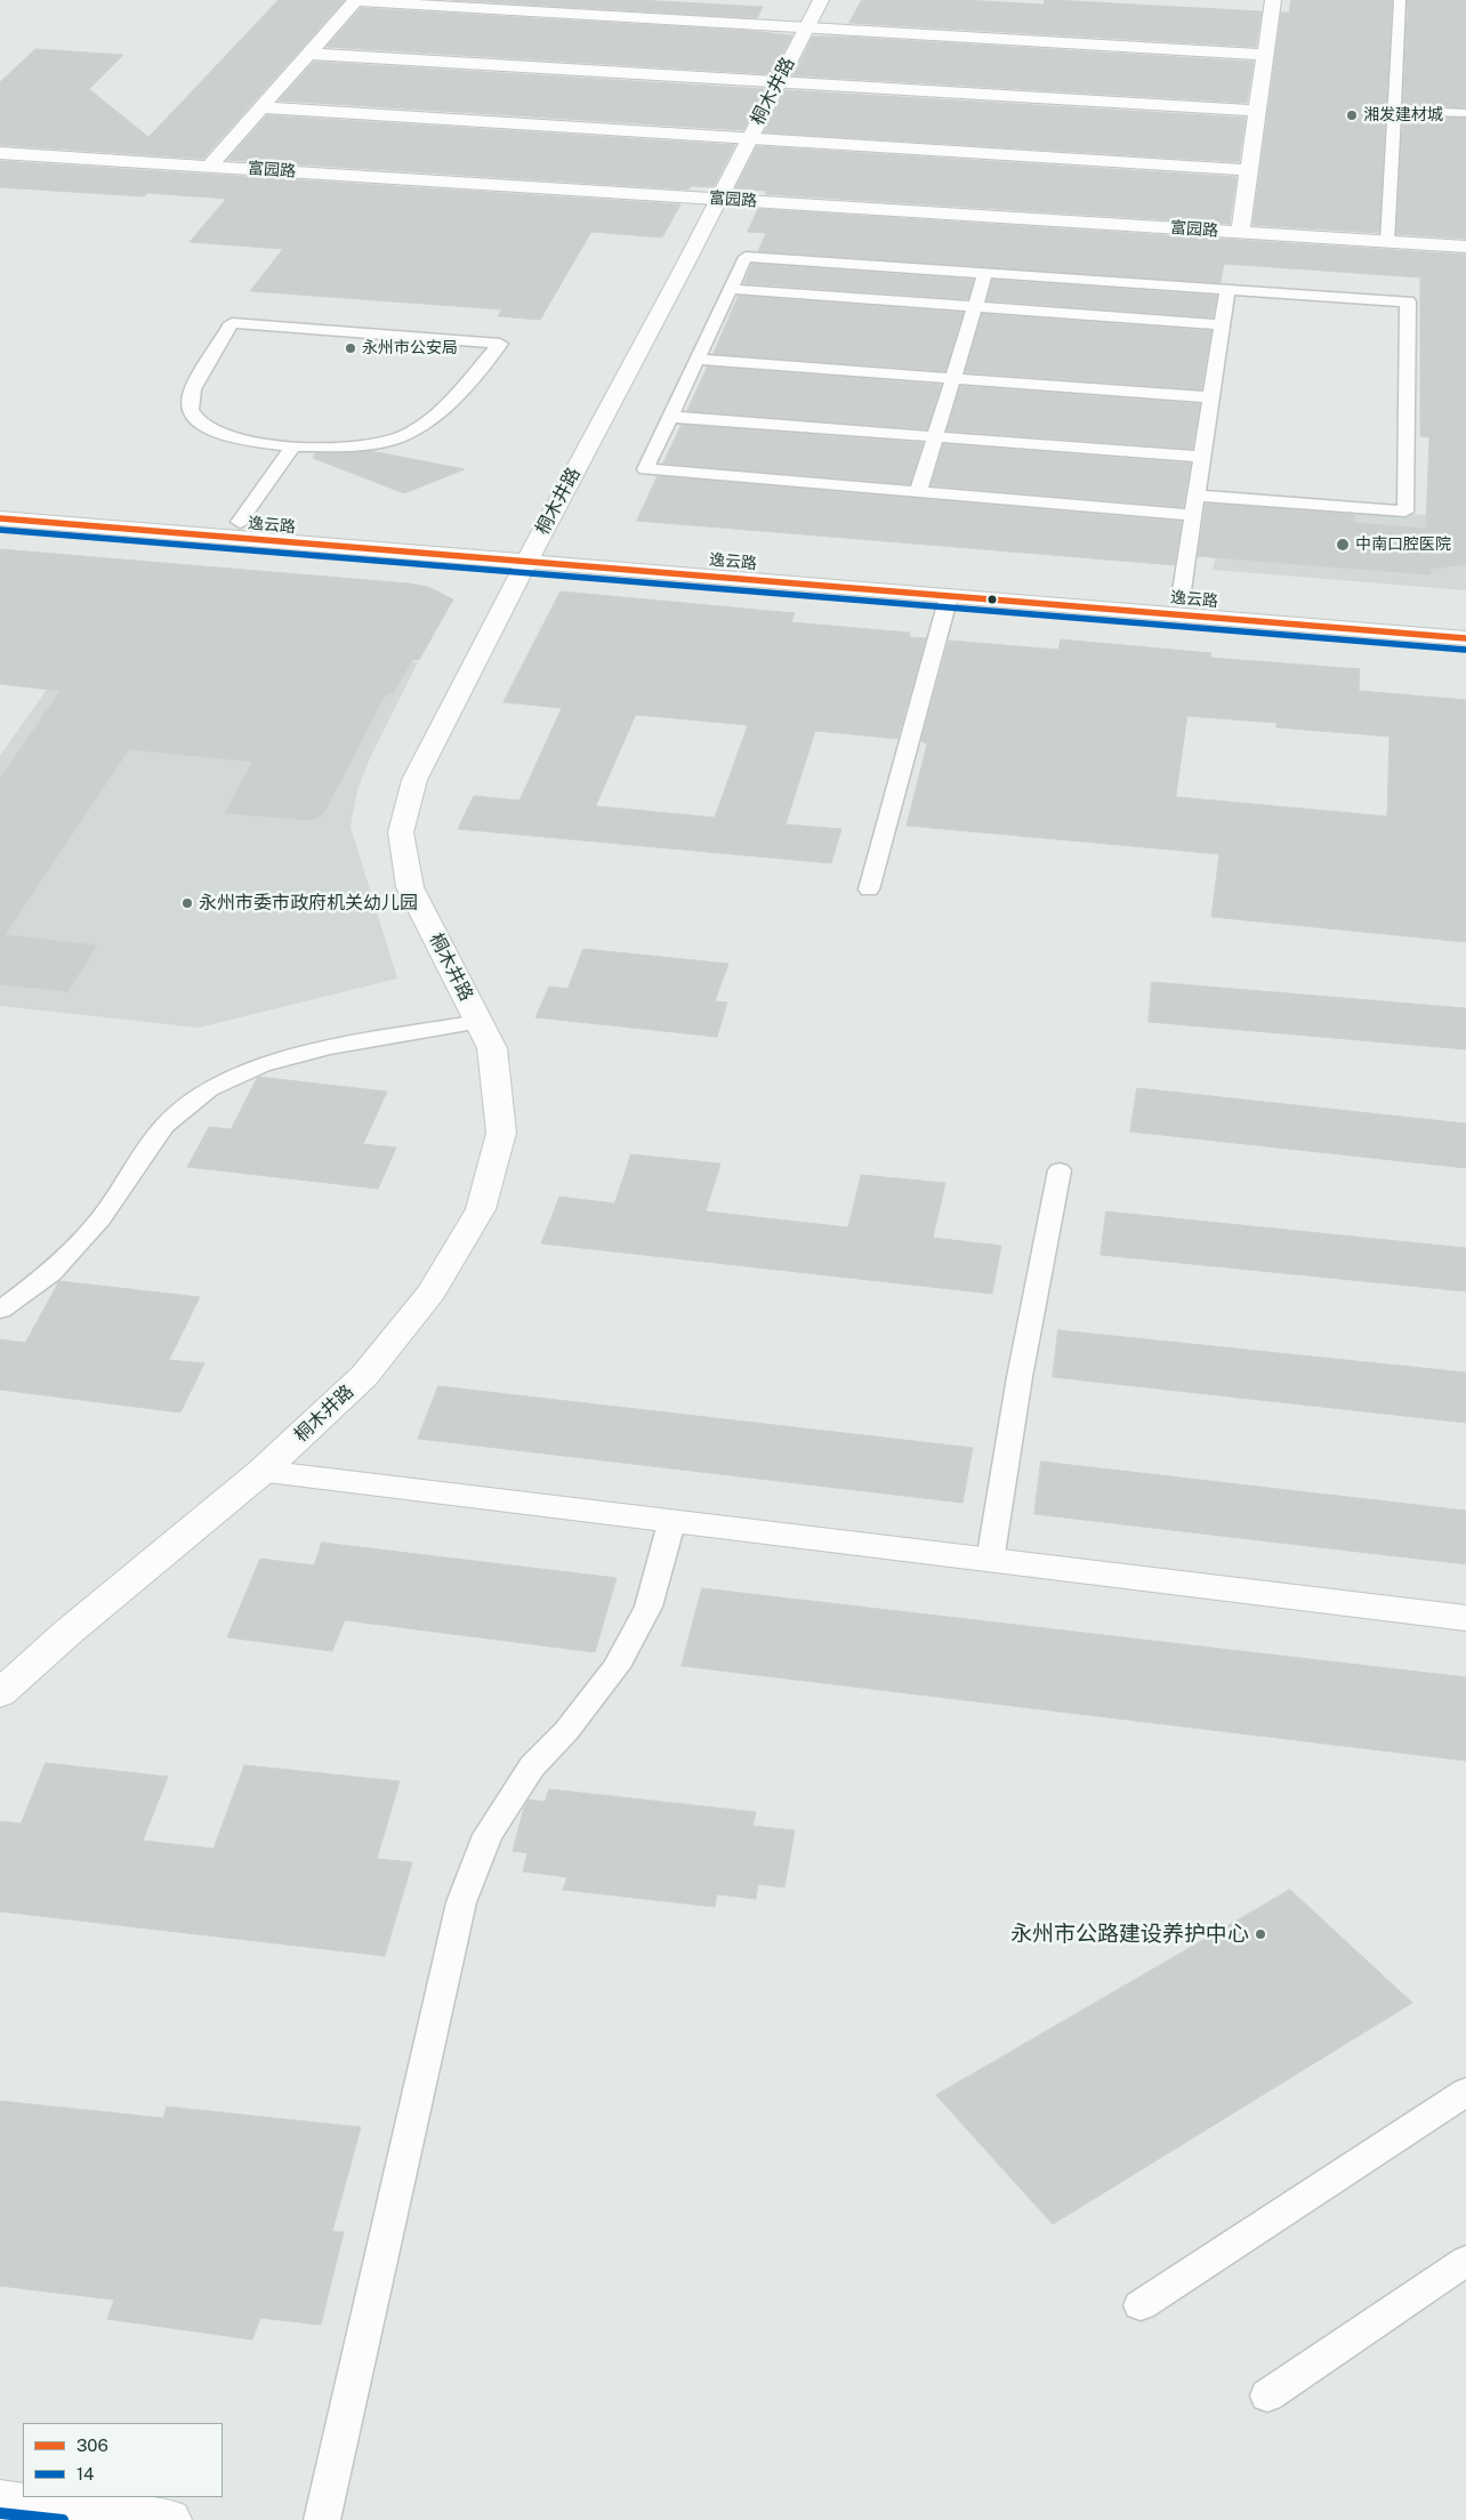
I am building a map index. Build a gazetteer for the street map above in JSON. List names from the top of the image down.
{
  "streets": {
    "street": ["桐木井路", "富园路", "逸云路"]
  },
  "crossings": [
    ["桐木井路", "富园路"],
    ["桐木井路", "逸云路"]
  ],
  "places": [
    "湘发建材城",
    "永州市公安局",
    "中南口腔医院",
    "永州市委市政府机关幼儿园",
    "永州市公路建设养护中心"
  ],
  "lines": ["transit line 306", "transit line 14"],
  "legend": ["306", "14"]
}
